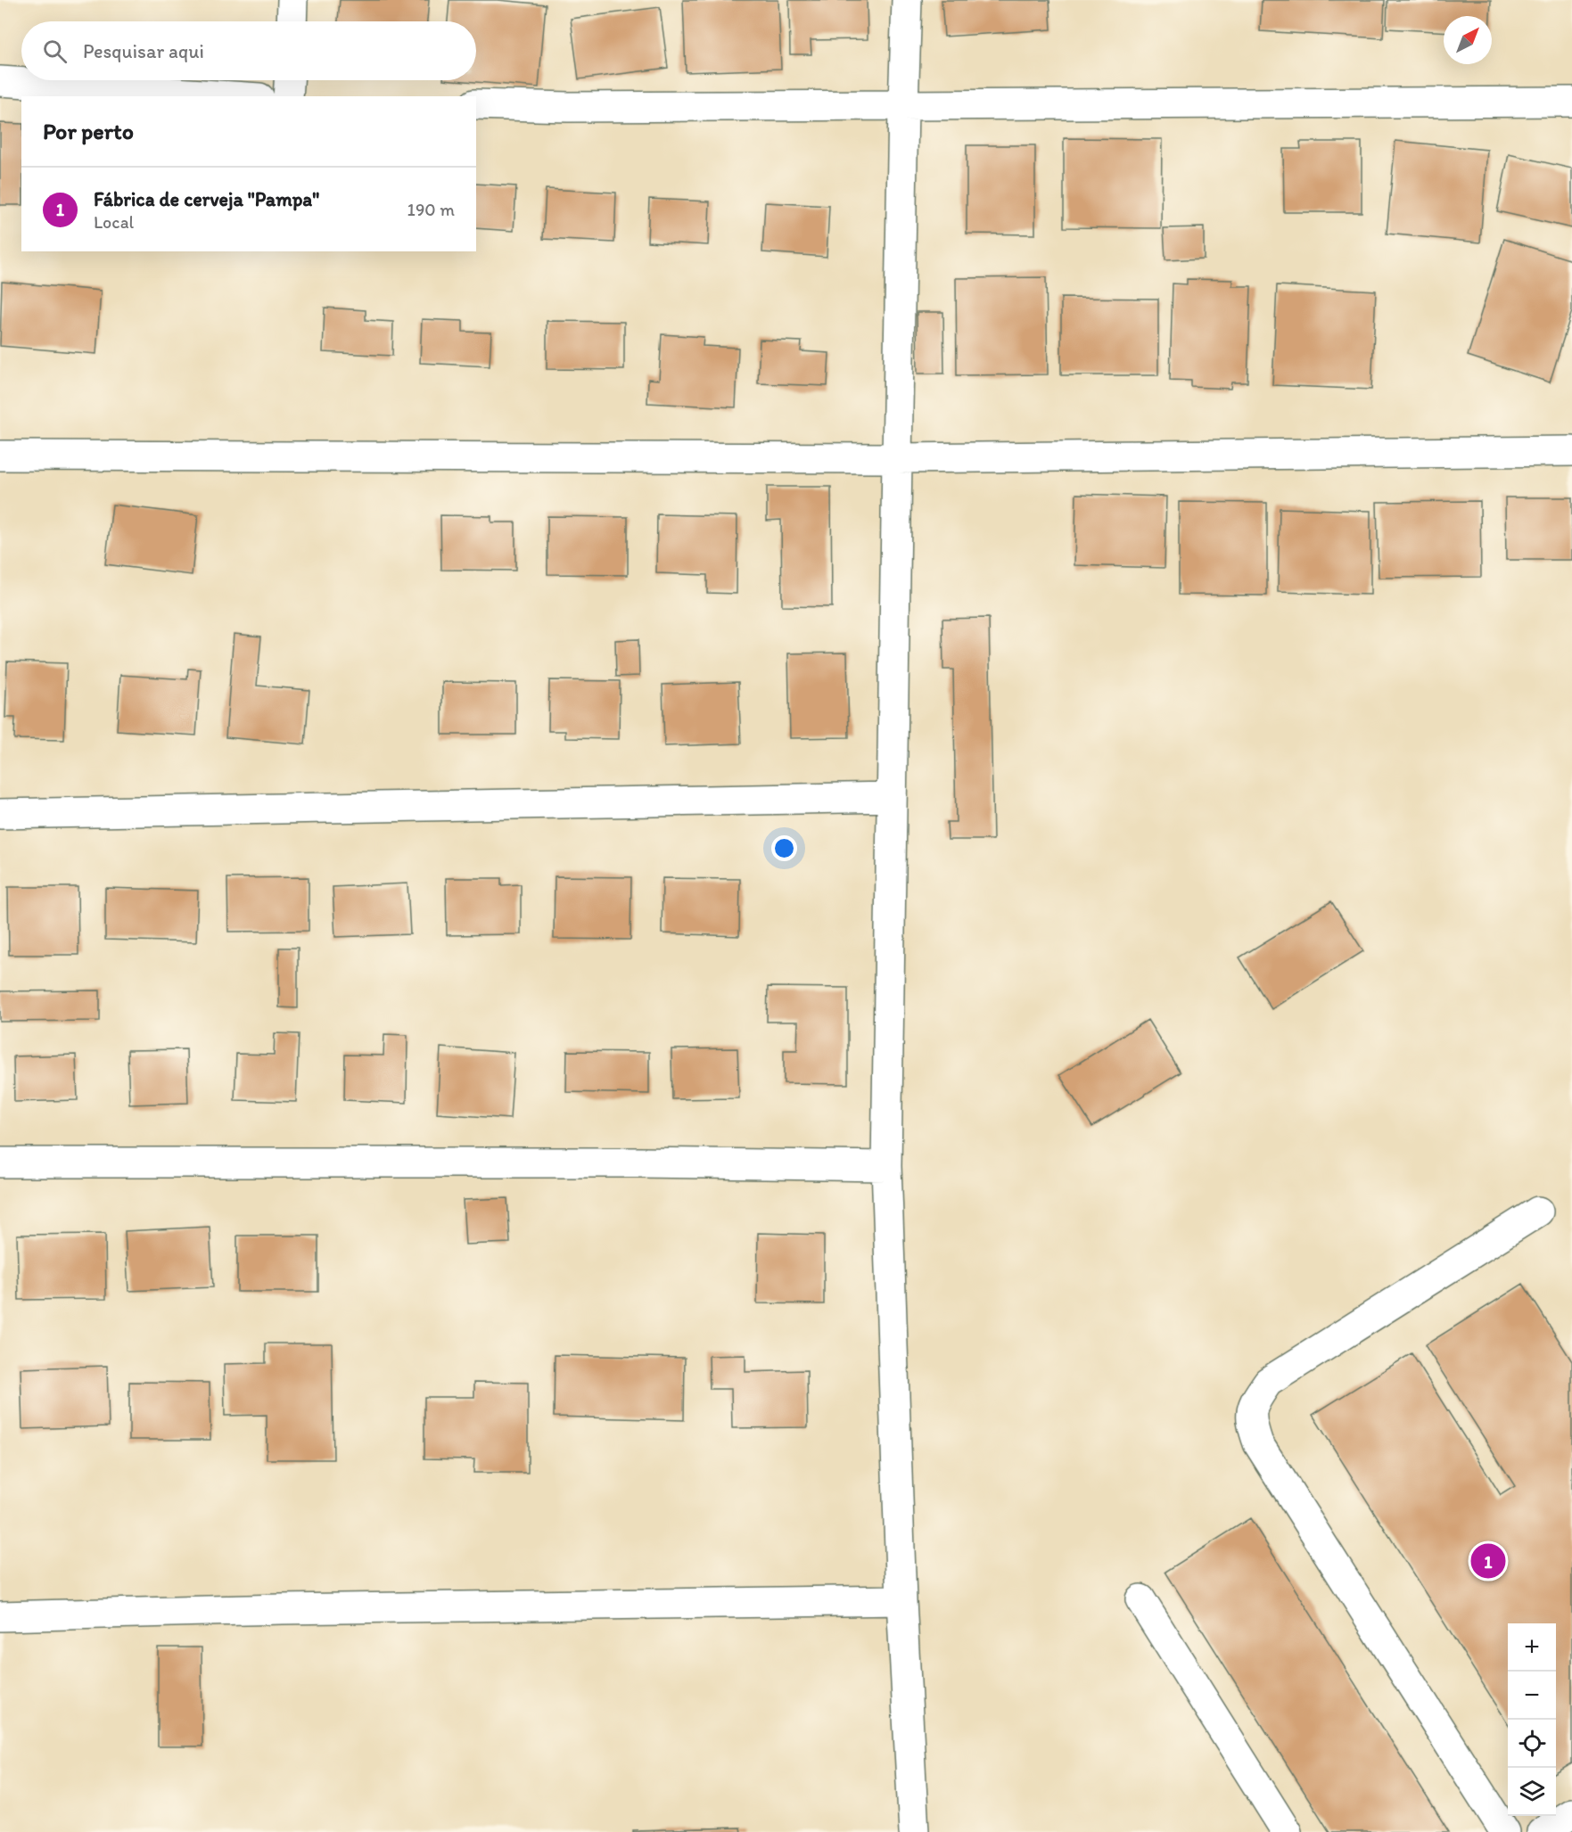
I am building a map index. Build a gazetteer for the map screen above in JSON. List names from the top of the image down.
{
  "north": "top right",
  "page": {
    "search": "Pesquisar aqui",
    "heading": "Por perto",
    "list": [
      {
        "mark": "1",
        "name": "Fábrica de cerveja \"Pampa\"",
        "note": "Local",
        "value": "190 m"
      }
    ],
    "pins": "1",
    "map_buttons": ["+", "−"]
  }
}
